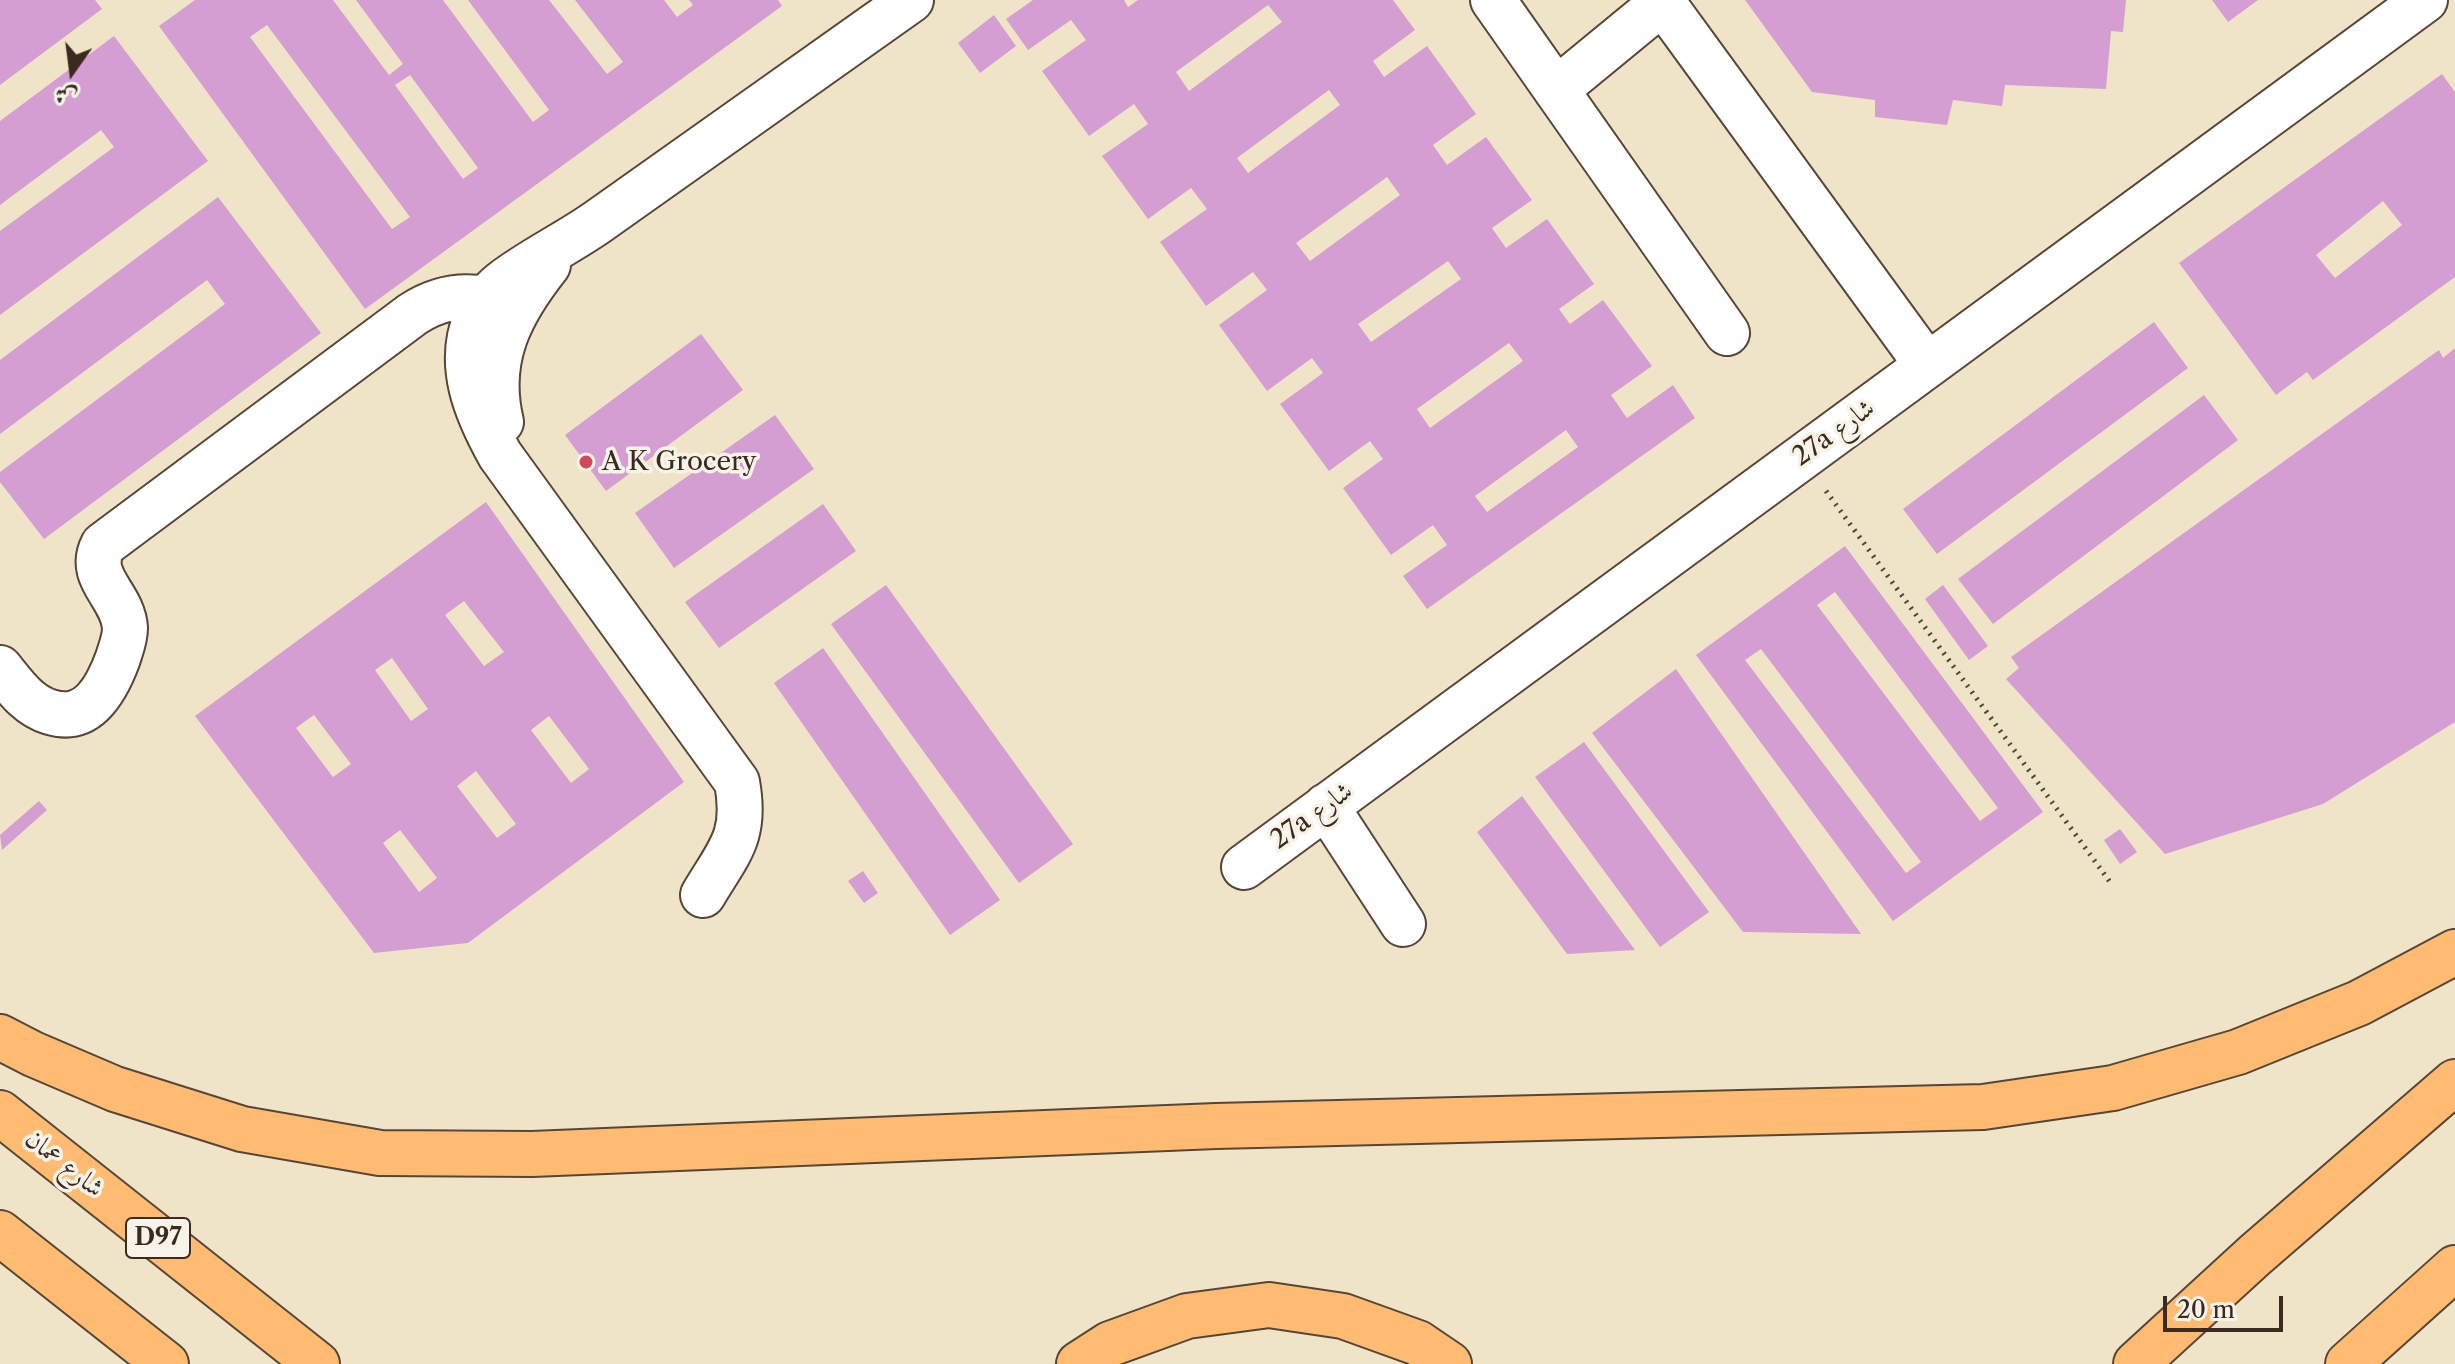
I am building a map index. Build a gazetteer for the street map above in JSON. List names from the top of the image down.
{
  "streets": {
    "main road": ["شارع عمان", "D97"],
    "street": ["27a شارع"]
  },
  "places": ["A K Grocery"],
  "scale_bar": "20 m",
  "north": "bottom"
}
